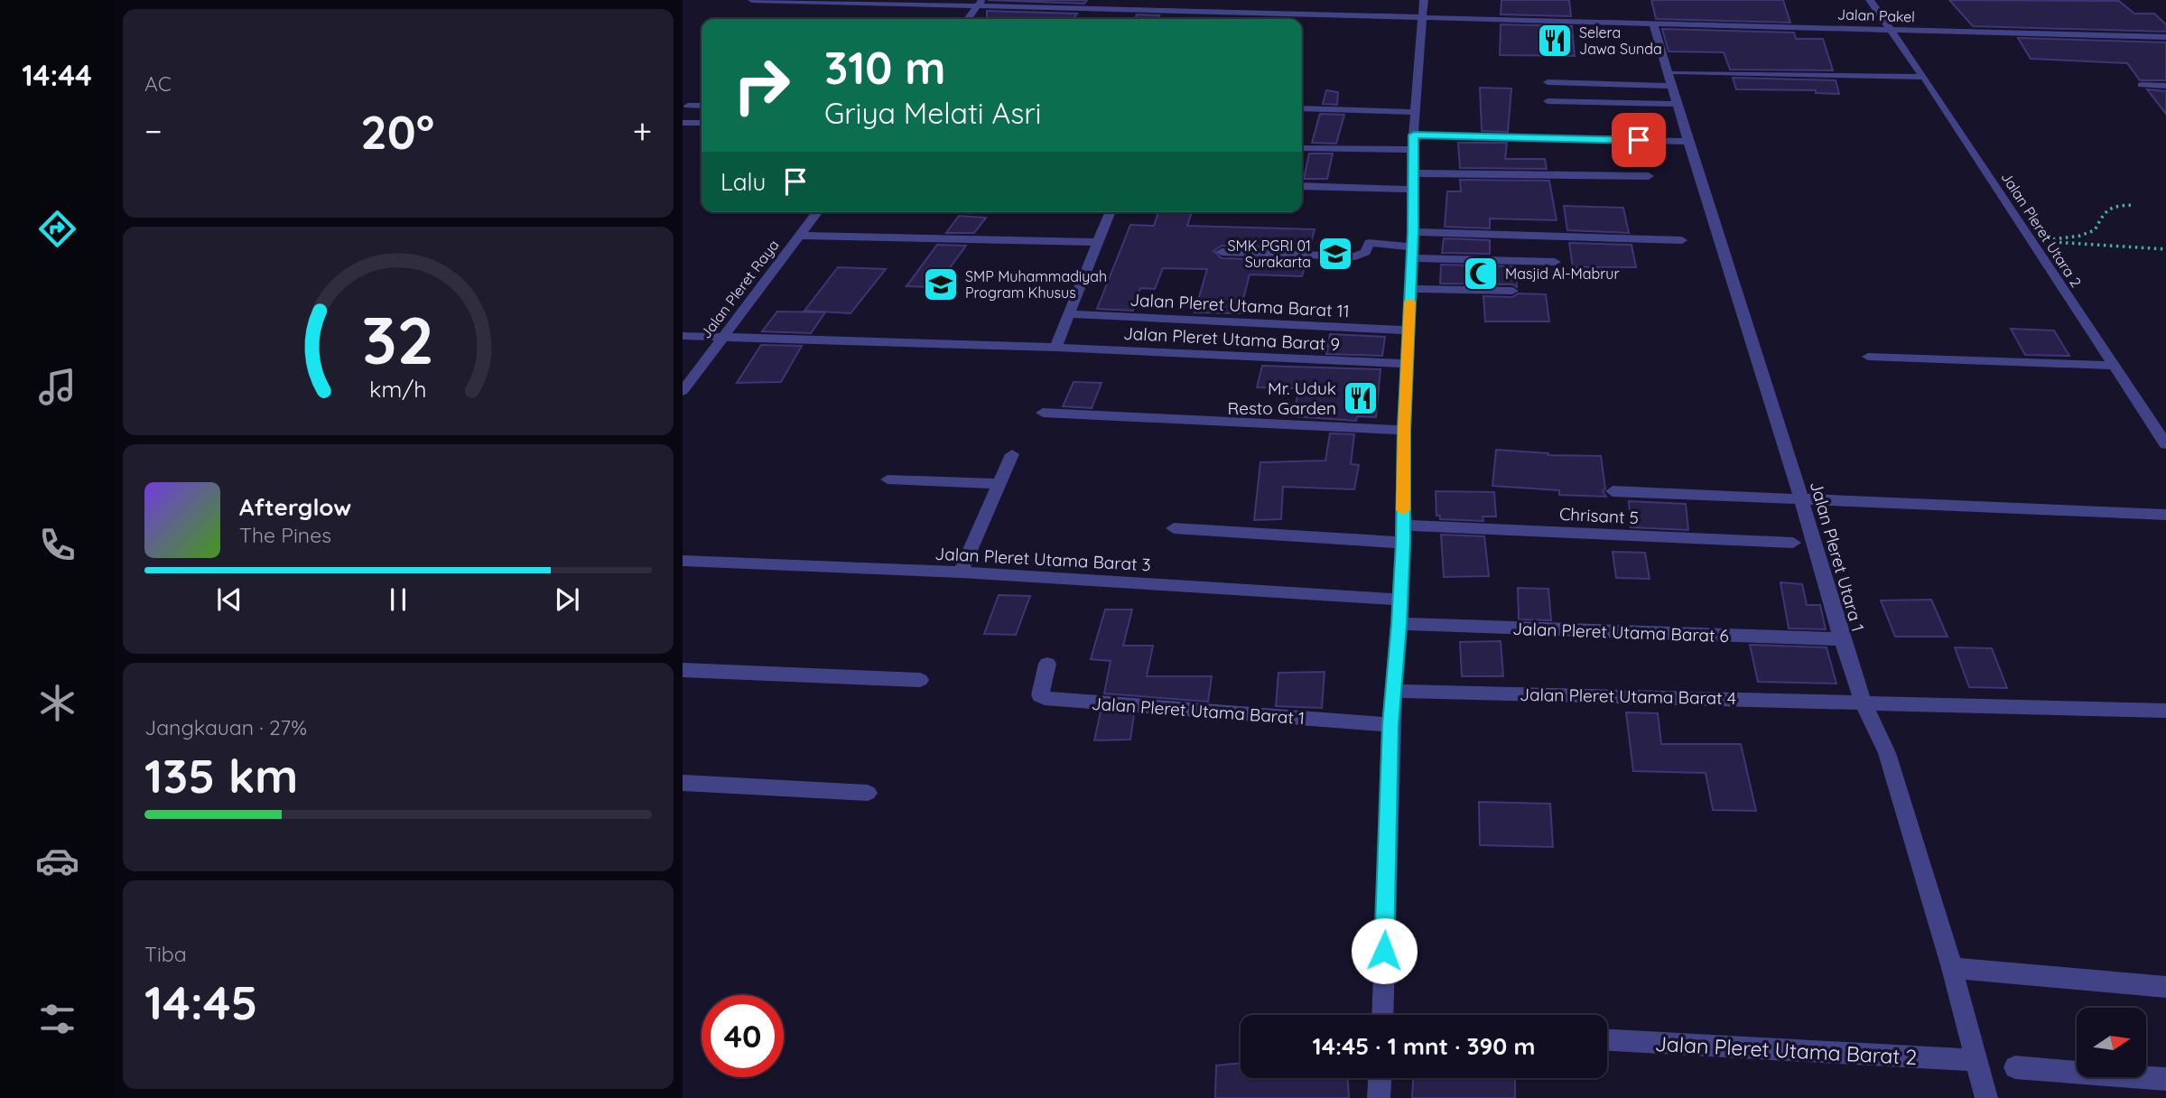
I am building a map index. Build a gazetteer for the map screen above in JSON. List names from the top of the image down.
{
  "streets": {
    "street": [
      "Jalan Pakel",
      "Jalan Pleret Utara 2",
      "Jalan Pleret Raya",
      "Jalan Pleret Utama Barat 11",
      "Jalan Pleret Utama Barat 9",
      "Chrisant 5",
      "Jalan Pleret Utara 1",
      "Jalan Pleret Utama Barat 3",
      "Jalan Pleret Utama Barat 6",
      "Jalan Pleret Utama Barat 4",
      "Jalan Pleret Utama Barat 1",
      "Jalan Pleret Utama Barat 2"
    ]
  },
  "crossings": [
    ["Jalan Pakel", "Jalan Pleret Utara 2"],
    ["Jalan Pakel", "Jalan Pleret Utara 1"],
    ["Jalan Pleret Raya", "Jalan Pleret Utama Barat 9"],
    ["Jalan Pleret Utara 1", "Jalan Pleret Utama Barat 6"],
    ["Jalan Pleret Utara 1", "Jalan Pleret Utama Barat 4"],
    ["Jalan Pleret Utara 1", "Jalan Pleret Utama Barat 2"]
  ],
  "places": {
    "restaurant": ["Selera Jawa Sunda", "Mr. Uduk Resto Garden"],
    "school or university": ["SMK PGRI 01 Surakarta", "SMP Muhammadiyah Program Khusus"],
    "mosque": ["Masjid Al-Mabrur"]
  },
  "north": "right",
  "page": {
    "tabs": "14:44",
    "tile": [
      "AC",
      ["Jangkauan · 27%", "135 km"],
      ["Tiba", "14:45"]
    ],
    "turn": ["310 m", "Griya Melati Asri"],
    "heat": ["−", "20°", "+"],
    "then": "Lalu",
    "song": ["Afterglow", "The Pines"],
    "limit": "40",
    "trip": "14:45 · 1 mnt · 390 m",
    "gauge": ["32", "km/h"]
  }
}
